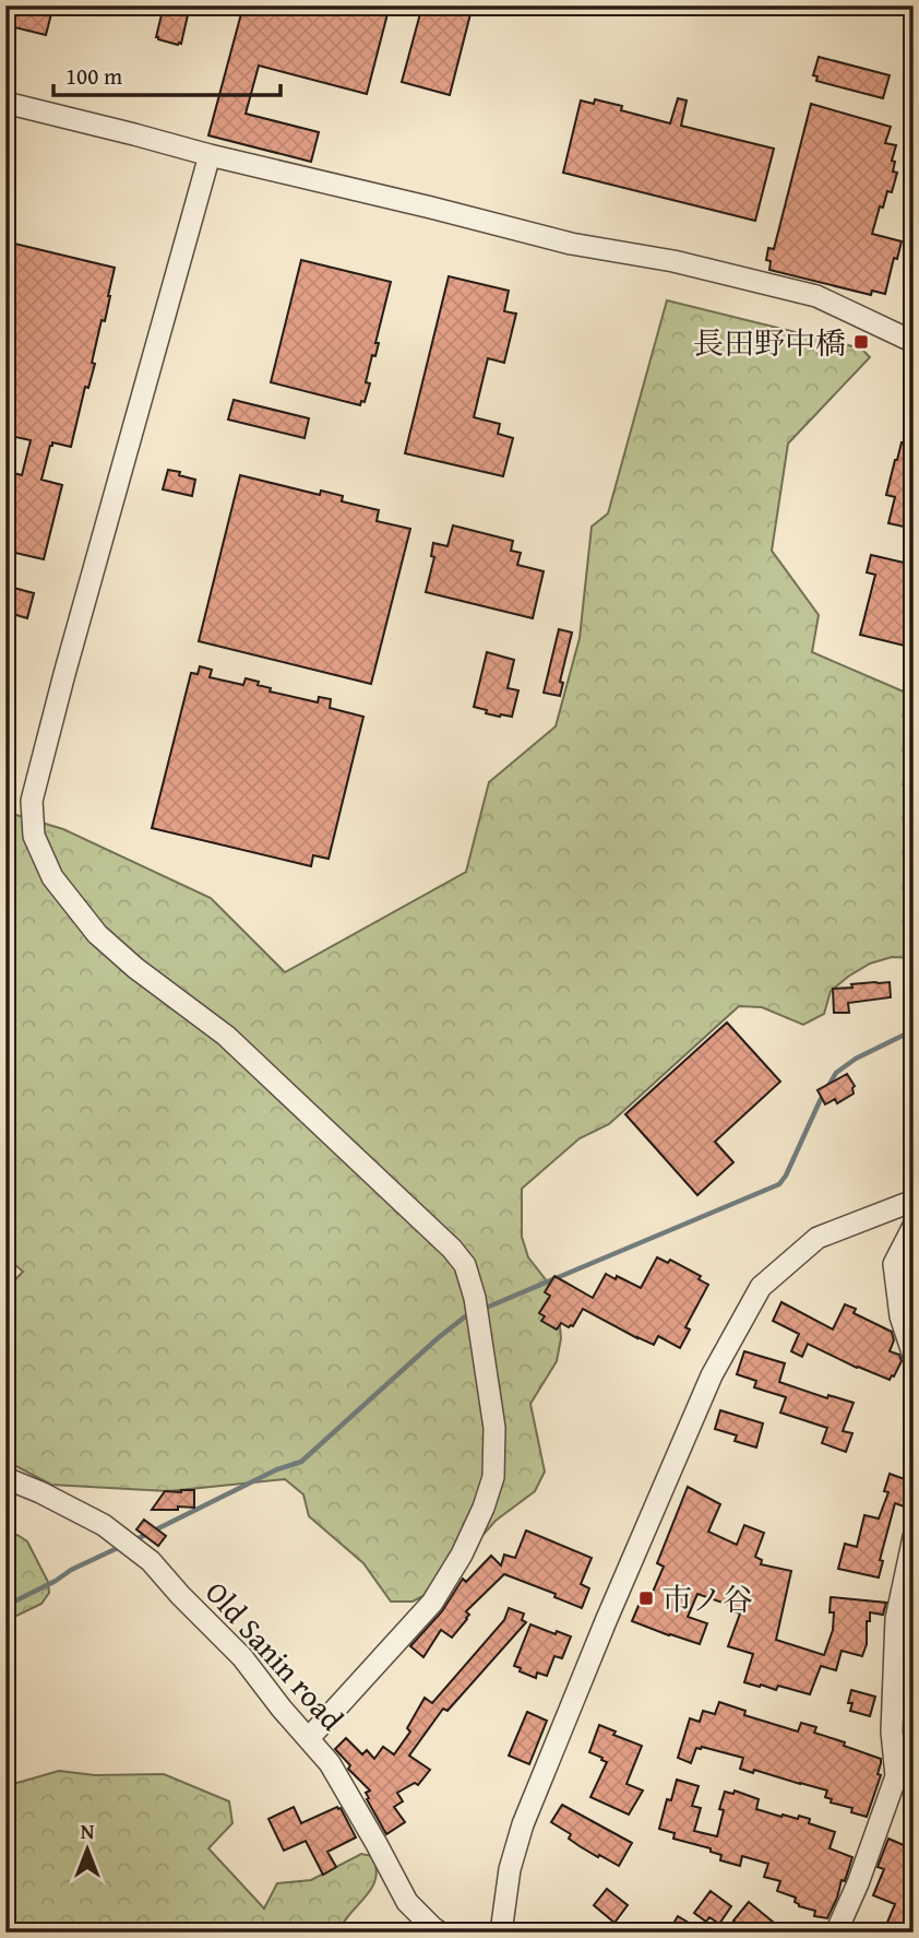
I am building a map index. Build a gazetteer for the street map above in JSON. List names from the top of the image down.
{
  "streets": {
    "street": ["Old Sanin road"]
  },
  "places": {
    "transit": ["長田野中橋", "市ノ谷"]
  },
  "scale_bar": "100 m",
  "north": "top"
}
